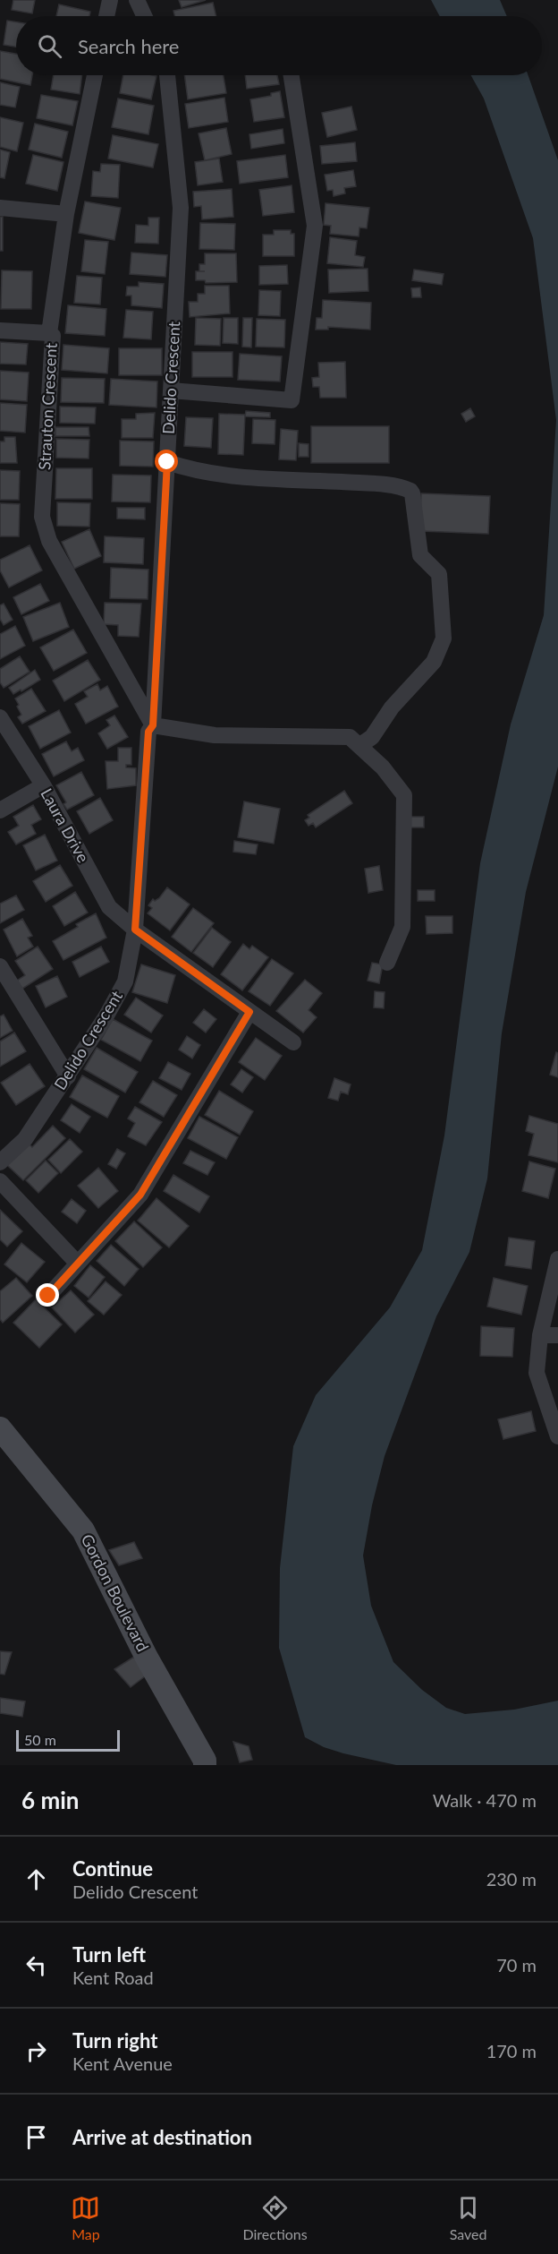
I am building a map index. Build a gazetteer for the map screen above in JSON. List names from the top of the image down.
{
  "streets": {
    "street": [
      "Delido Crescent",
      "Strauton Crescent",
      "Laura Drive",
      "Gordon Boulevard"
    ]
  },
  "crossings": [
    ["Delido Crescent", "Strauton Crescent"],
    ["Delido Crescent", "Laura Drive"]
  ],
  "scale_bar": "50 m",
  "page": {
    "search": "Search here",
    "scale": "50 m",
    "heading": ["6 min", "Walk · 470 m"],
    "list": [
      ["Continue", "Delido Crescent", "230 m"],
      ["Turn left", "Kent Road", "70 m"],
      ["Turn right", "Kent Avenue", "170 m"],
      "Arrive at destination"
    ],
    "nav": ["Map", "Directions", "Saved"]
  }
}
